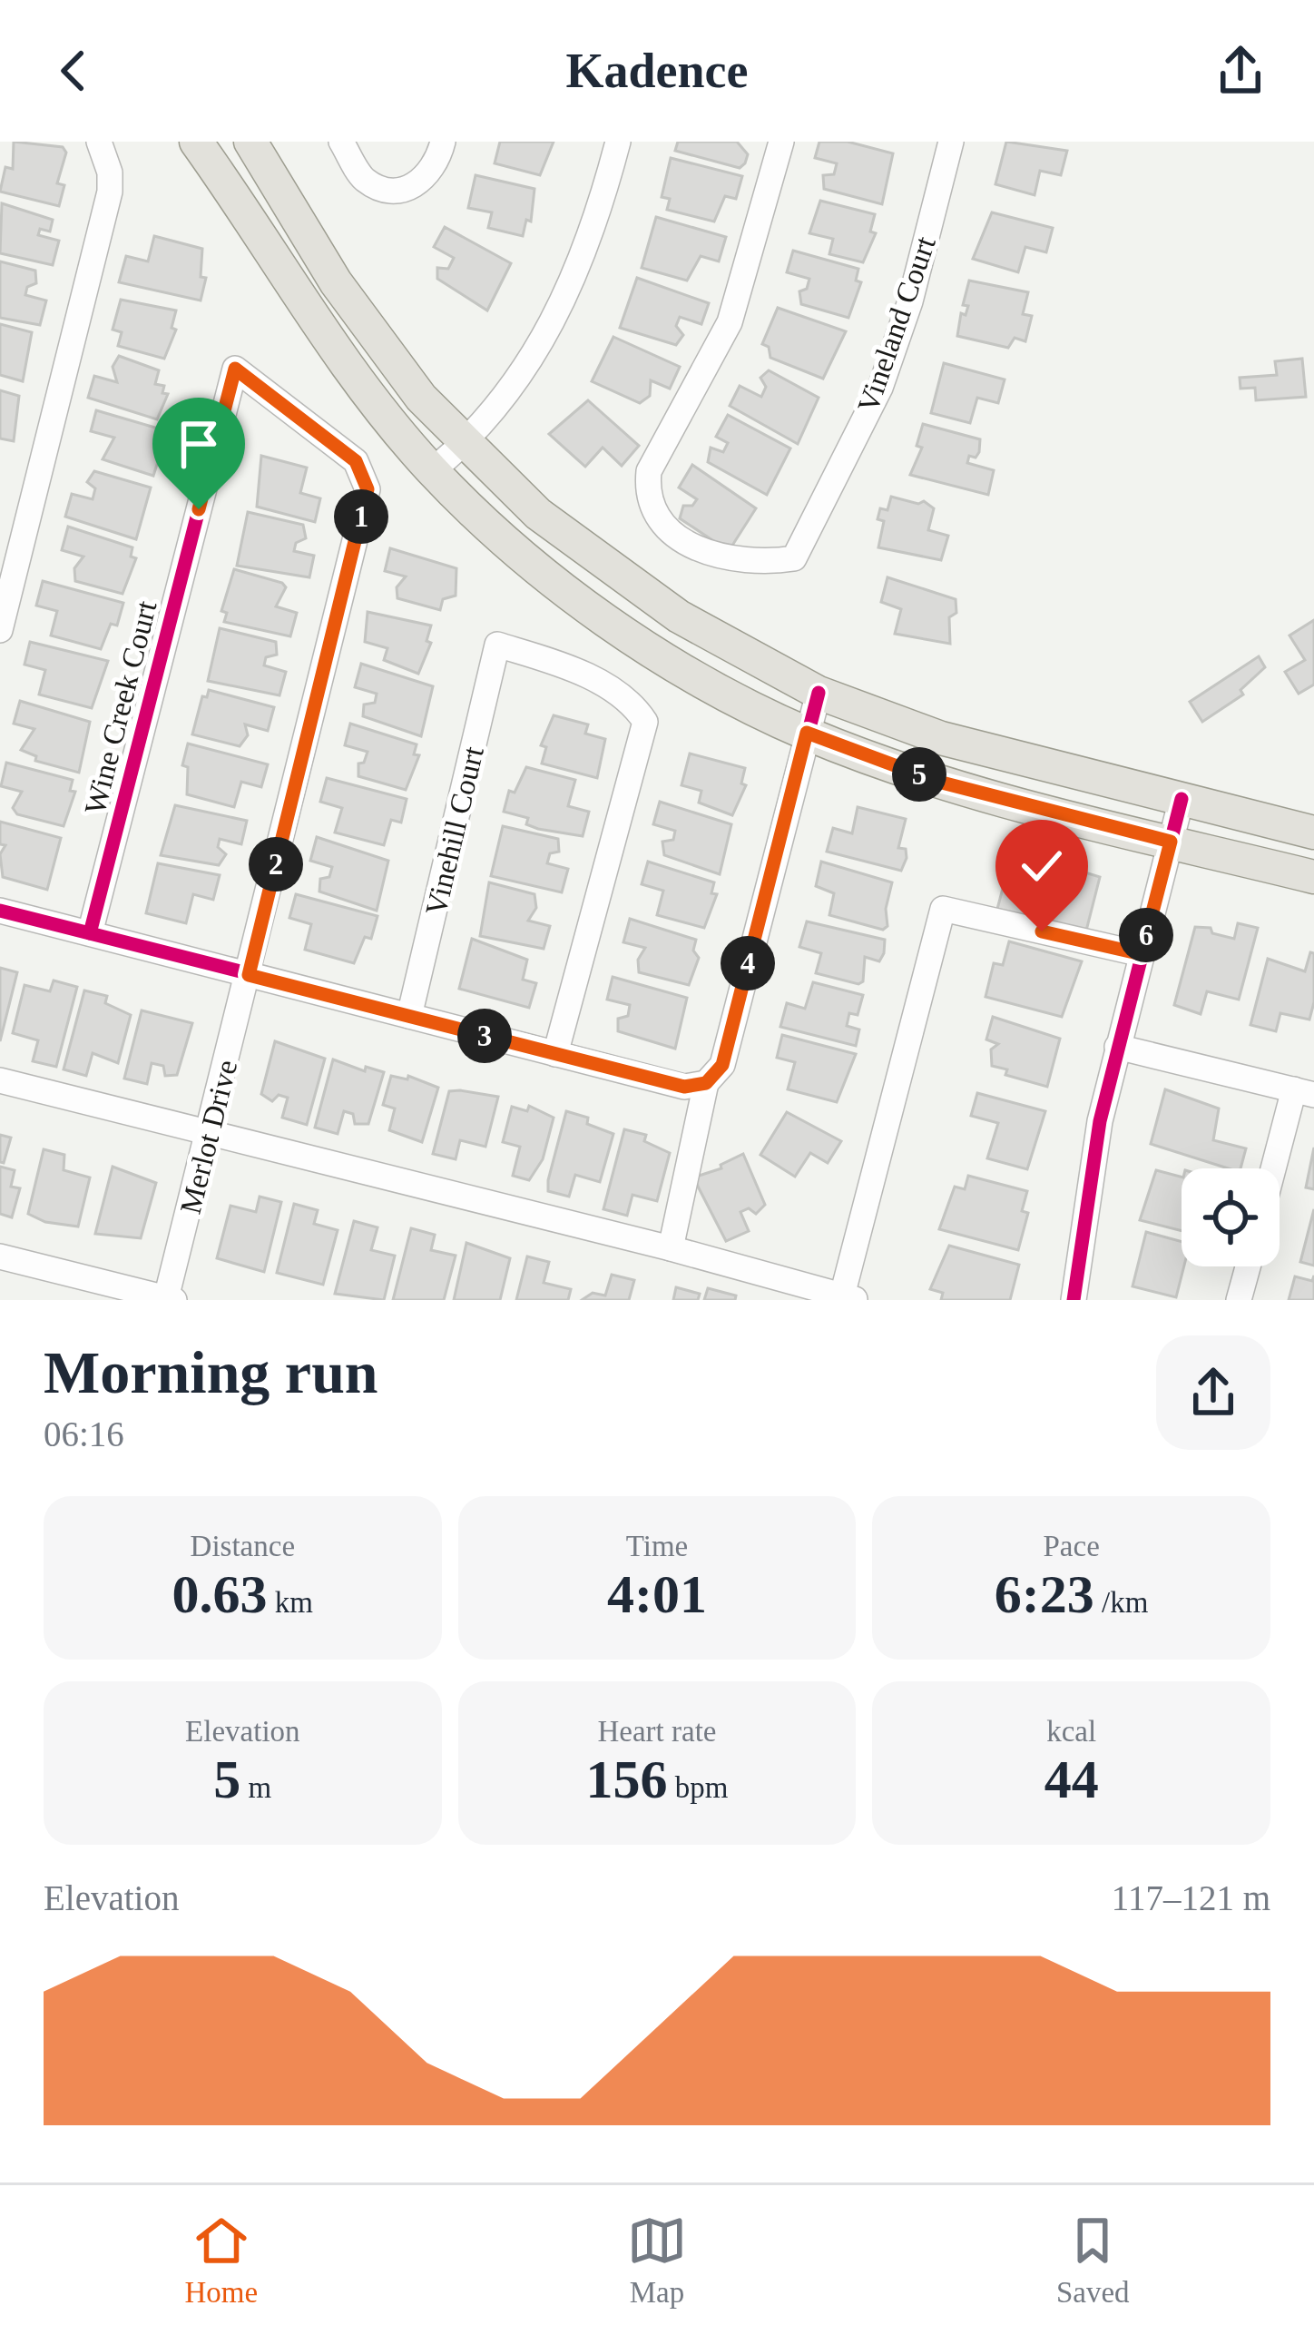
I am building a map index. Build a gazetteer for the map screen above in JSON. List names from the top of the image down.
{
  "streets": {
    "street": [
      "Vineland Court",
      "Wine Creek Court",
      "Vinehill Court",
      "Merlot Drive"
    ]
  },
  "crossings": [
    ["Wine Creek Court", "Merlot Drive"]
  ],
  "page": {
    "header": "Kadence",
    "pins": [
      "1",
      "5",
      "2",
      "6",
      "4",
      "3"
    ],
    "heading": ["Morning run", "06:16"],
    "stats": [
      ["Distance", "0.63 km"],
      ["Time", "4:01"],
      ["Pace", "6:23 /km"],
      ["Elevation", "5 m"],
      ["Heart rate", "156 bpm"],
      ["kcal", "44"]
    ],
    "chart": ["Elevation", "117–121 m"],
    "tabs": ["Home", "Map", "Saved"]
  }
}
